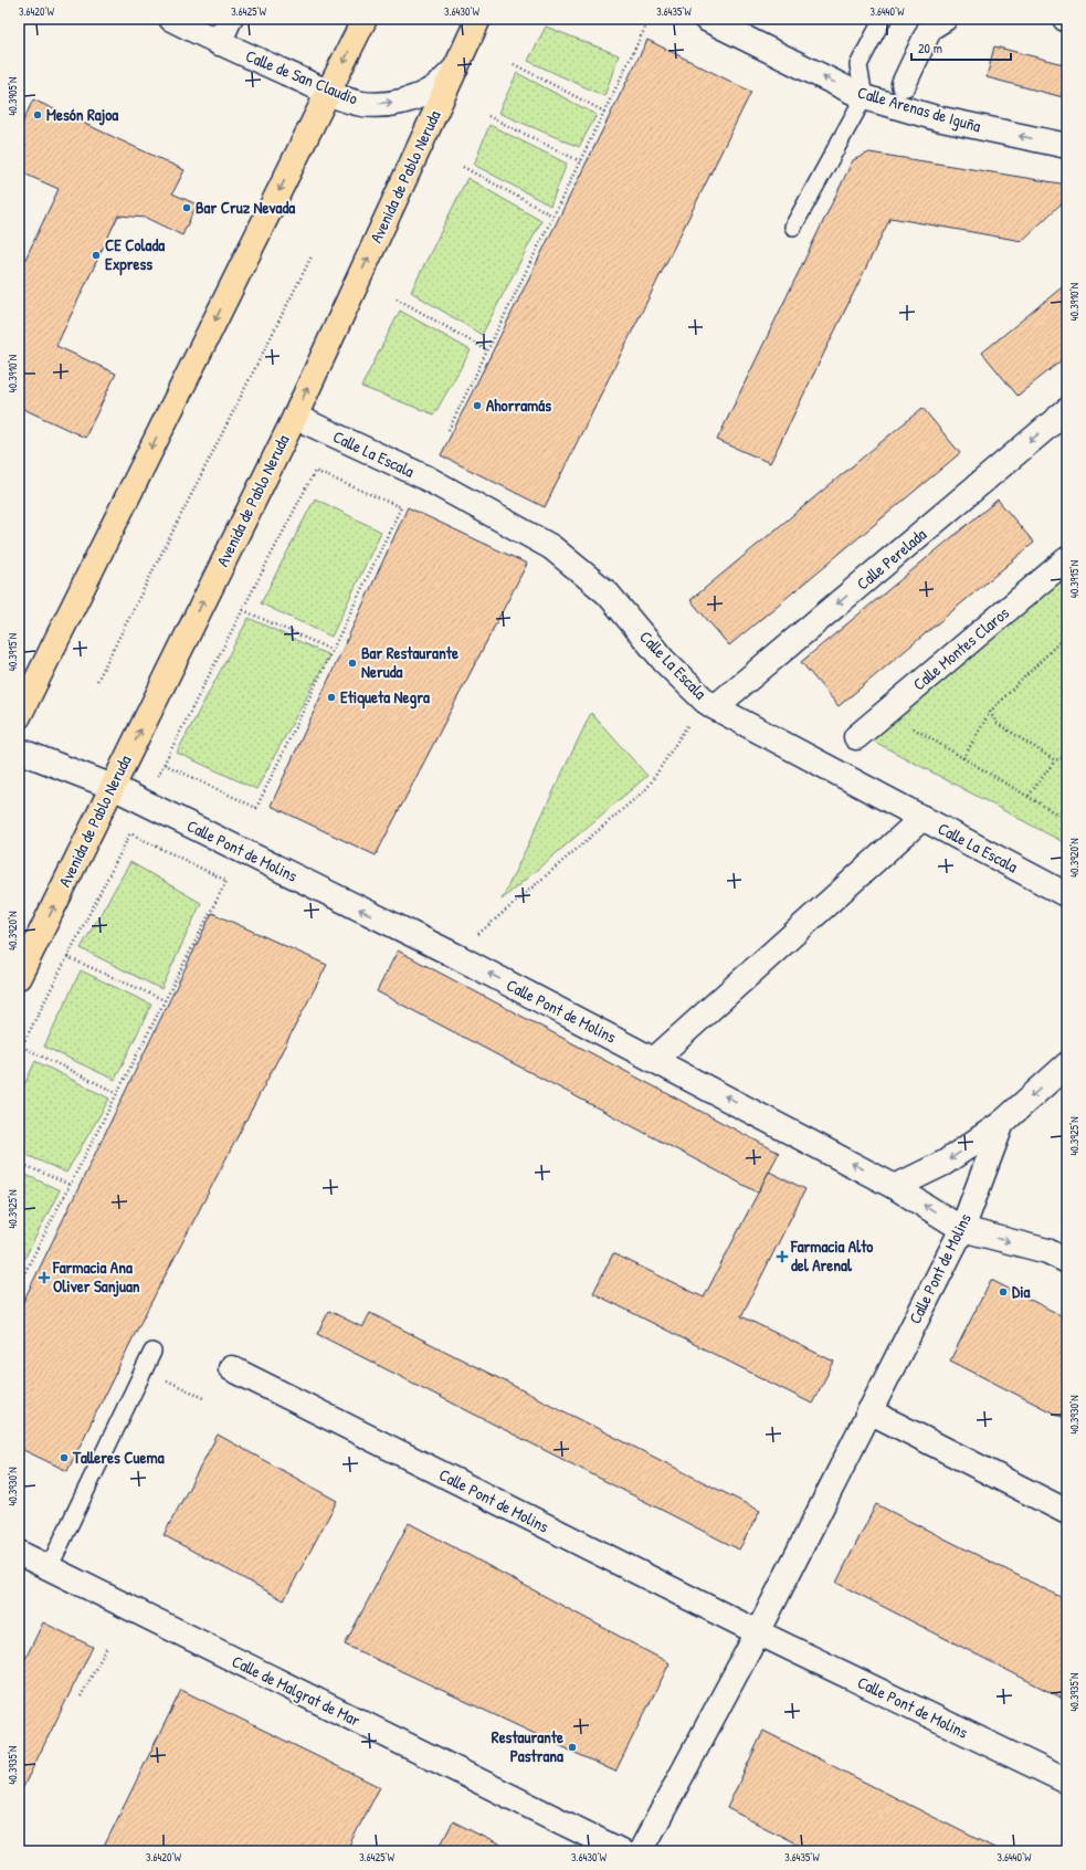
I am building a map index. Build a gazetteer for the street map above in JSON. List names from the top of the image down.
{
  "streets": {
    "main road": ["Avenida de Pablo Neruda"],
    "street": [
      "Calle de San Claudio",
      "Calle Arenas de Iguña",
      "Calle La Escala",
      "Calle Perelada",
      "Calle Montes Claros",
      "Calle Pont de Molins",
      "Calle de Malgrat de Mar"
    ]
  },
  "crossings": [
    ["Calle de San Claudio", "Avenida de Pablo Neruda"],
    ["Avenida de Pablo Neruda", "Calle La Escala"],
    ["Avenida de Pablo Neruda", "Calle Pont de Molins"],
    ["Calle La Escala", "Calle Perelada"]
  ],
  "one_way": ["Calle de San Claudio", "Calle Arenas de Iguña", "Calle Perelada"],
  "places": {
    "other": [
      "Mesón Rajoa",
      "Bar Cruz Nevada",
      "CE Colada Express",
      "Ahorramás",
      "Bar Restaurante Neruda",
      "Etiqueta Negra",
      "Dia",
      "Talleres Cuema",
      "Restaurante Pastrana"
    ],
    "health": ["Farmacia Alto del Arenal", "Farmacia Ana Oliver Sanjuan"]
  },
  "scale_bar": "20 m",
  "coordinates": [
    "3.6420°W",
    "3.6425°W",
    "3.6430°W",
    "3.6435°W",
    "3.6440°W",
    "40.3905°N",
    "40.3910°N",
    "40.3915°N",
    "40.3920°N",
    "40.3925°N",
    "40.3930°N",
    "40.3935°N"
  ]
}
